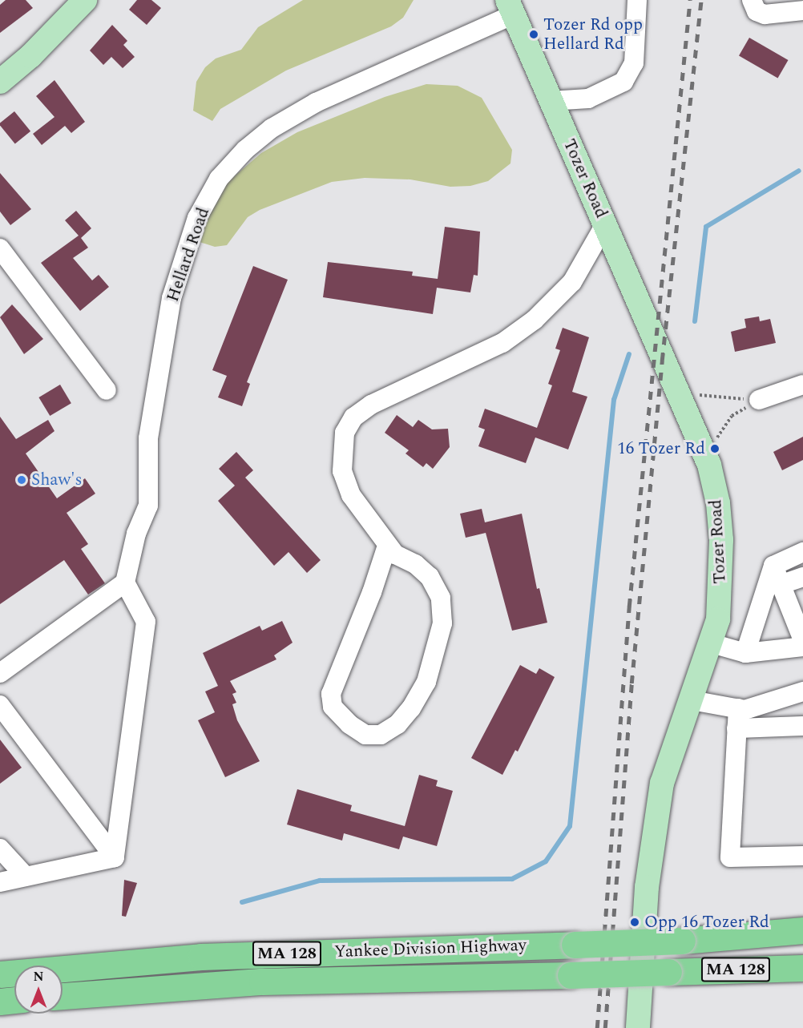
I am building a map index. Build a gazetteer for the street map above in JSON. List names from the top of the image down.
{
  "streets": {
    "highway": ["Yankee Division Highway", "MA 128"],
    "main road": ["Tozer Road"],
    "street": ["Hellard Road"]
  },
  "crossings": [
    ["Tozer Road", "Hellard Road"]
  ],
  "places": [
    "Tozer Rd opp Hellard Rd",
    "16 Tozer Rd",
    "Shaw's",
    "Opp 16 Tozer Rd"
  ],
  "north": "top"
}
